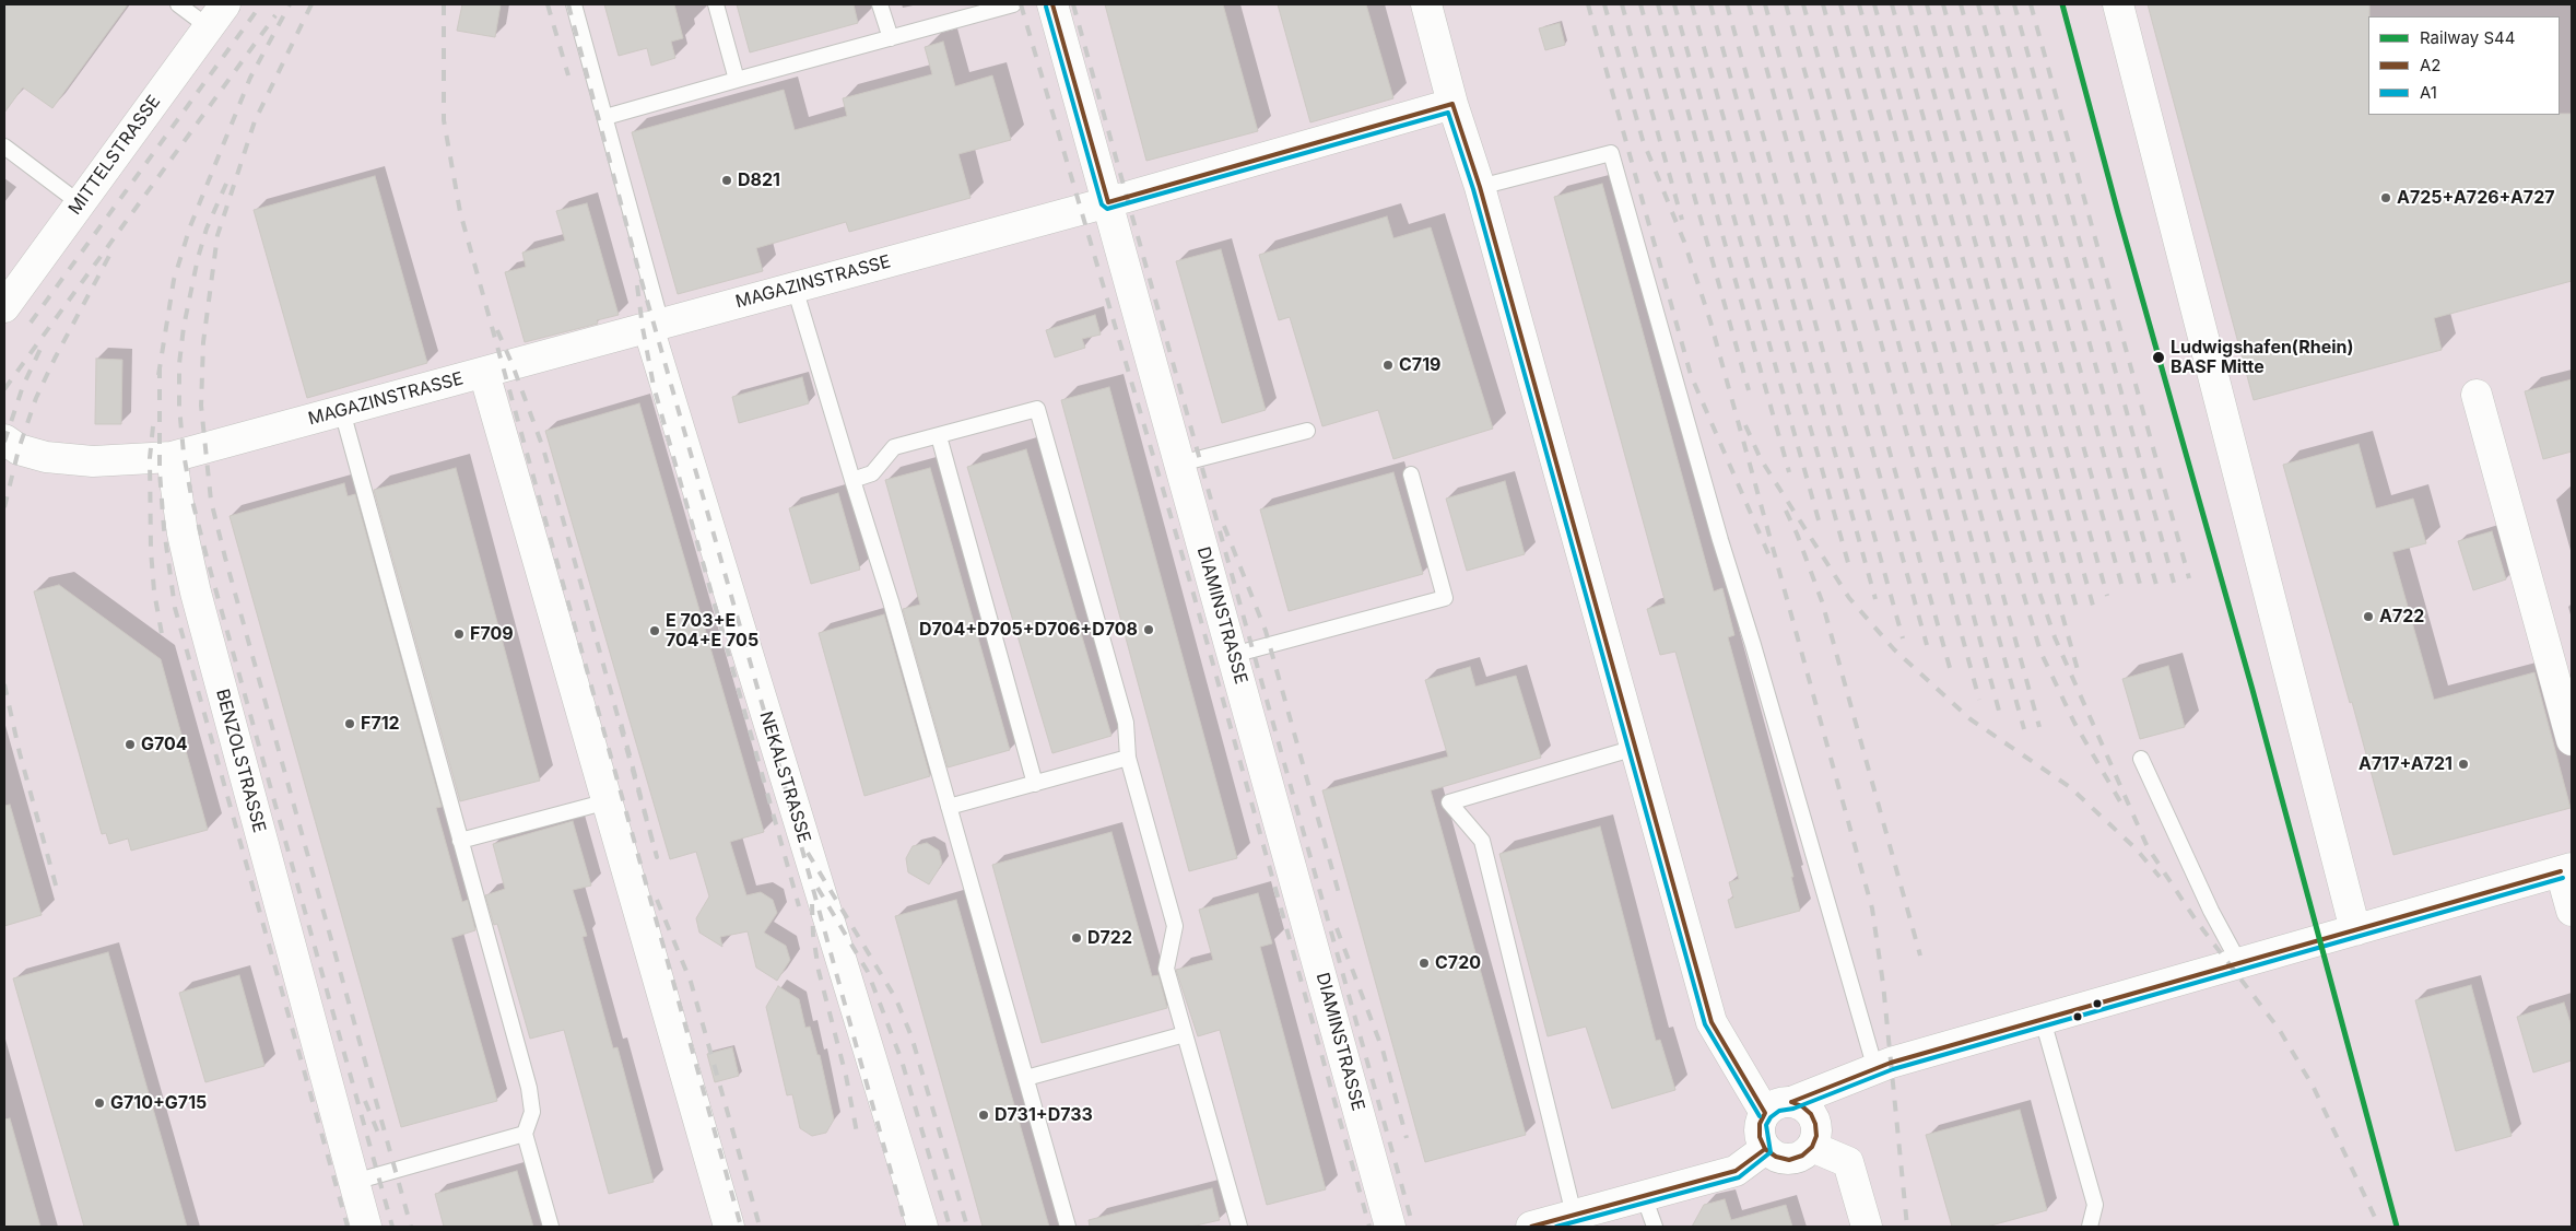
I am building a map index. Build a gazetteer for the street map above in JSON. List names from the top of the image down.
{
  "streets": {
    "street": [
      "MITTELSTRASSE",
      "MAGAZINSTRASSE",
      "DIAMINSTRASSE",
      "BENZOLSTRASSE",
      "NEKALSTRASSE"
    ]
  },
  "crossings": [
    ["MAGAZINSTRASSE", "DIAMINSTRASSE"],
    ["MAGAZINSTRASSE", "BENZOLSTRASSE"],
    ["MAGAZINSTRASSE", "NEKALSTRASSE"]
  ],
  "places": [
    "D821",
    "A725+A726+A727",
    "Ludwigshafen(Rhein) BASF Mitte",
    "C719",
    "A722",
    "D704+D705+D706+D708",
    "E 703+E 704+E 705",
    "F709",
    "F712",
    "G704",
    "A717+A721",
    "D722",
    "C720",
    "G710+G715",
    "D731+D733"
  ],
  "lines": ["rail line S44", "transit line A2", "transit line A1"],
  "legend": ["Railway S44", "A2", "A1"]
}
